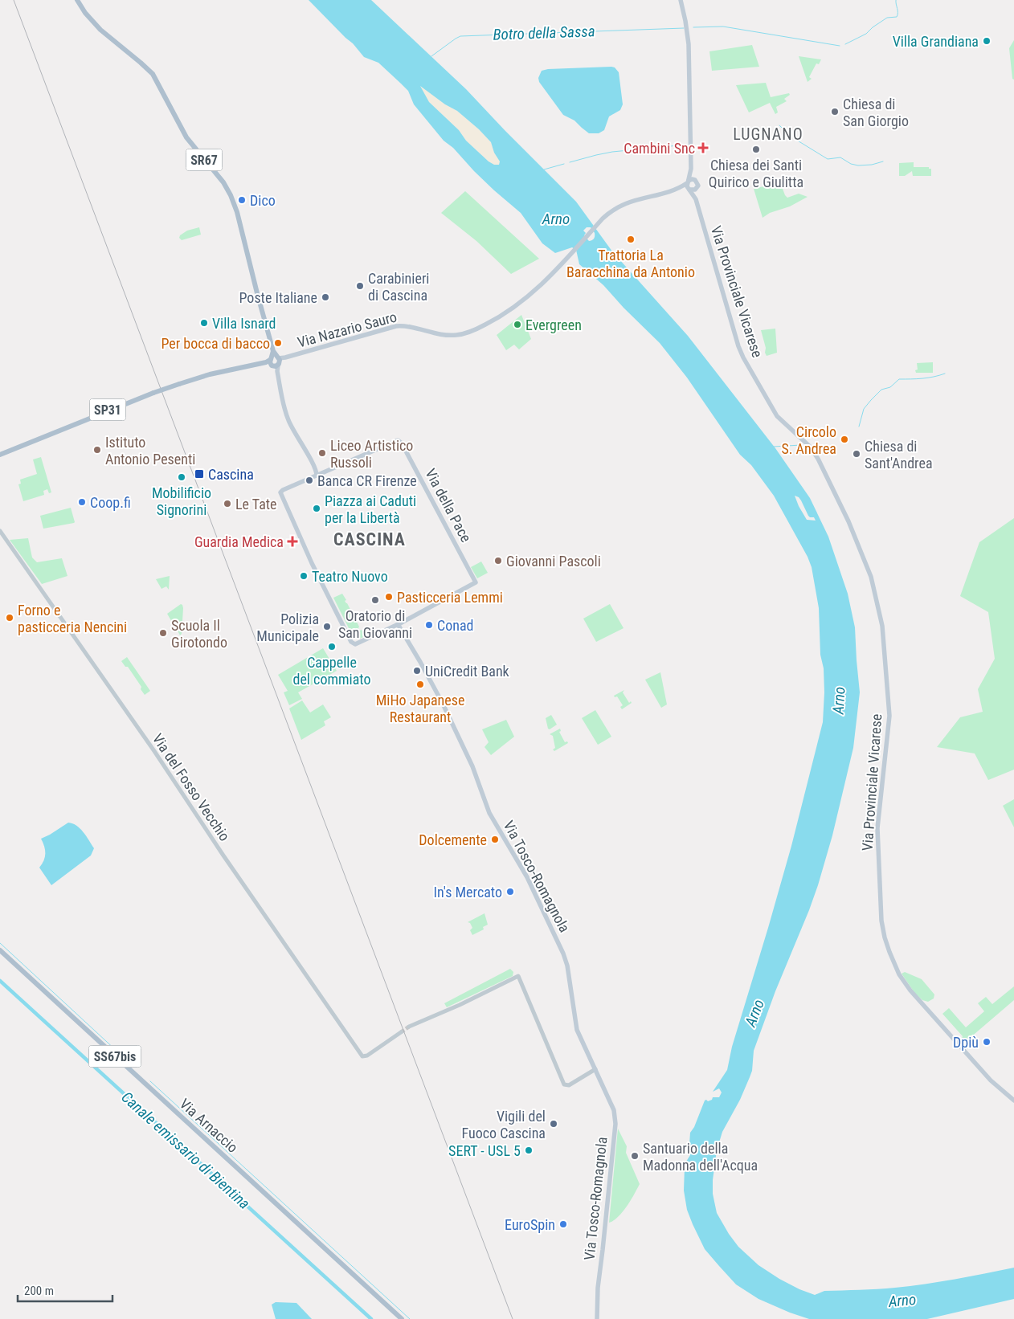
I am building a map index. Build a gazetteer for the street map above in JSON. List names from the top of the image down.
{
  "streets": {
    "main road": [
      "SR67",
      "Via Provinciale Vicarese",
      "Via Nazario Sauro",
      "SP31",
      "Via della Pace",
      "Via Tosco-Romagnola",
      "SS67bis",
      "Via Arnaccio"
    ],
    "street": ["Via del Fosso Vecchio"]
  },
  "crossings": [
    ["SR67", "Via Nazario Sauro"],
    ["Via Provinciale Vicarese", "Via Nazario Sauro"],
    ["Via della Pace", "Via Tosco-Romagnola"]
  ],
  "districts": ["LUGNANO", "CASCINA"],
  "water": ["Botro della Sassa", "Arno", "Canale emissario di Bientina"],
  "places": {
    "other": [
      "Villa Grandiana",
      "Chiesa di San Giorgio",
      "Chiesa dei Santi Quirico e Giulitta",
      "Dico",
      "Trattoria La Baracchina da Antonio",
      "Carabinieri di Cascina",
      "Poste Italiane",
      "Villa Isnard",
      "Evergreen",
      "Per bocca di bacco",
      "Circolo S. Andrea",
      "Istituto Antonio Pesenti",
      "Liceo Artistico Russoli",
      "Chiesa di Sant'Andrea",
      "Mobilificio Signorini",
      "Banca CR Firenze",
      "Coop.fi",
      "Le Tate",
      "Piazza ai Caduti per la Libertà",
      "Giovanni Pascoli",
      "Teatro Nuovo",
      "Pasticceria Lemmi",
      "Oratorio di San Giovanni",
      "Forno e pasticceria Nencini",
      "Conad",
      "Polizia Municipale",
      "Scuola Il Girotondo",
      "Cappelle del commiato",
      "UniCredit Bank",
      "MiHo Japanese Restaurant",
      "Dolcemente",
      "In's Mercato",
      "Dpiù",
      "Vigili del Fuoco Cascina",
      "SERT - USL 5",
      "Santuario della Madonna dell'Acqua",
      "EuroSpin"
    ],
    "health": ["Cambini Snc", "Guardia Medica"],
    "transit": ["Cascina"]
  },
  "scale_bar": "200 m"
}
